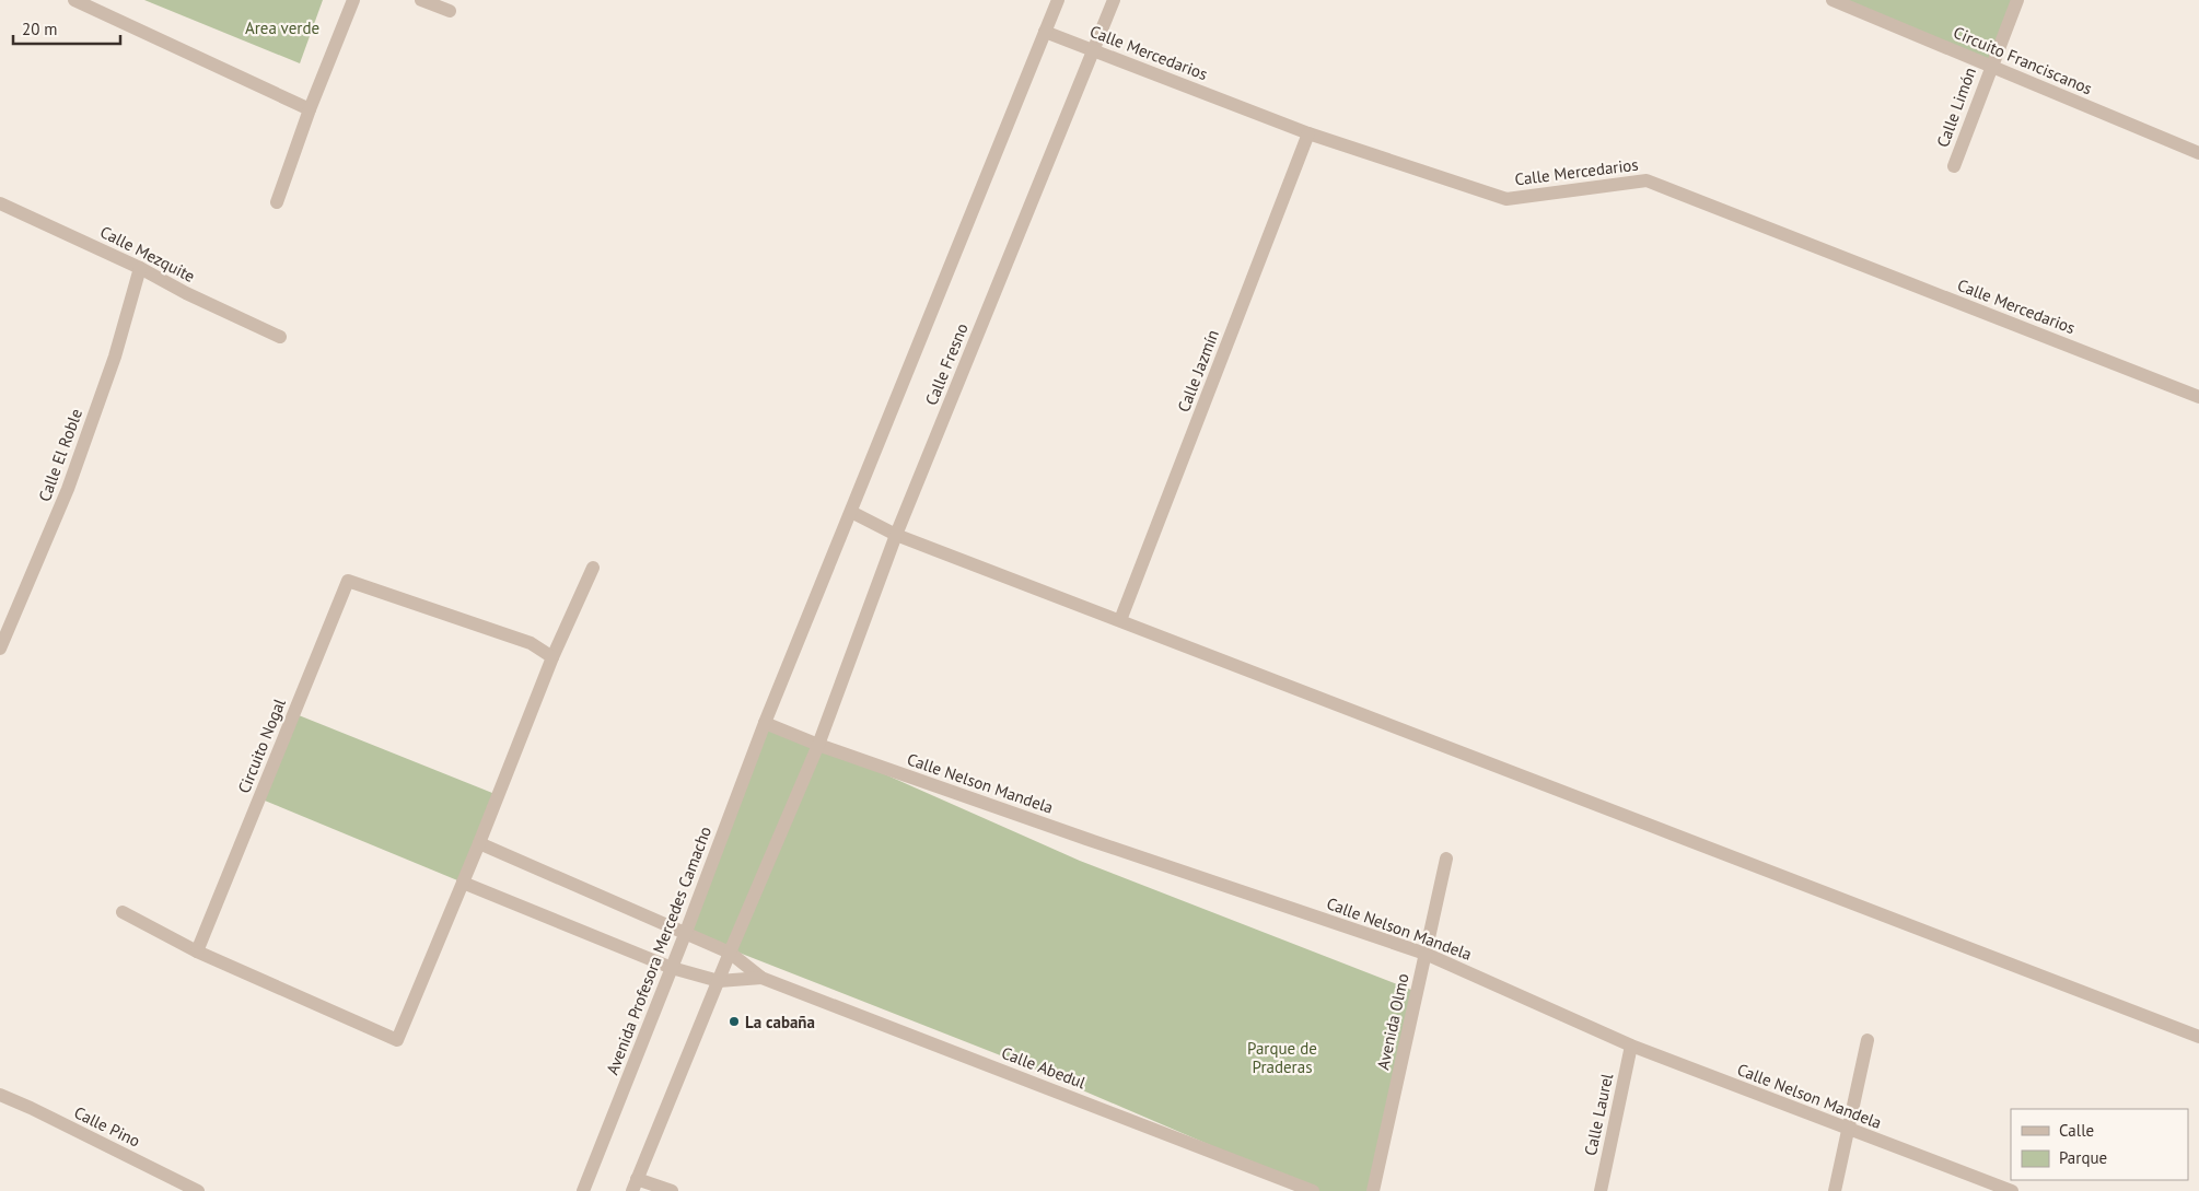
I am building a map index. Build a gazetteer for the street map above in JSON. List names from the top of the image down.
{
  "streets": {
    "street": [
      "Calle Mercedarios",
      "Circuito Franciscanos",
      "Calle Limón",
      "Calle Mezquite",
      "Calle Fresno",
      "Calle Jazmín",
      "Calle El Roble",
      "Circuito Nogal",
      "Calle Nelson Mandela",
      "Avenida Profesora Mercedes Camacho",
      "Avenida Olmo",
      "Calle Abedul",
      "Calle Laurel",
      "Calle Pino"
    ]
  },
  "crossings": [
    ["Calle Mercedarios", "Calle Fresno"],
    ["Calle Mercedarios", "Calle Jazmín"],
    ["Circuito Franciscanos", "Calle Limón"],
    ["Calle Mezquite", "Calle El Roble"],
    ["Calle Fresno", "Calle Nelson Mandela"],
    ["Calle Fresno", "Avenida Profesora Mercedes Camacho"],
    ["Calle Nelson Mandela", "Avenida Profesora Mercedes Camacho"],
    ["Calle Nelson Mandela", "Avenida Olmo"],
    ["Calle Nelson Mandela", "Calle Laurel"]
  ],
  "parks": ["Area verde", "Parque de Praderas"],
  "places": ["La cabaña"],
  "legend": ["Calle", "Parque"],
  "scale_bar": "20 m"
}
